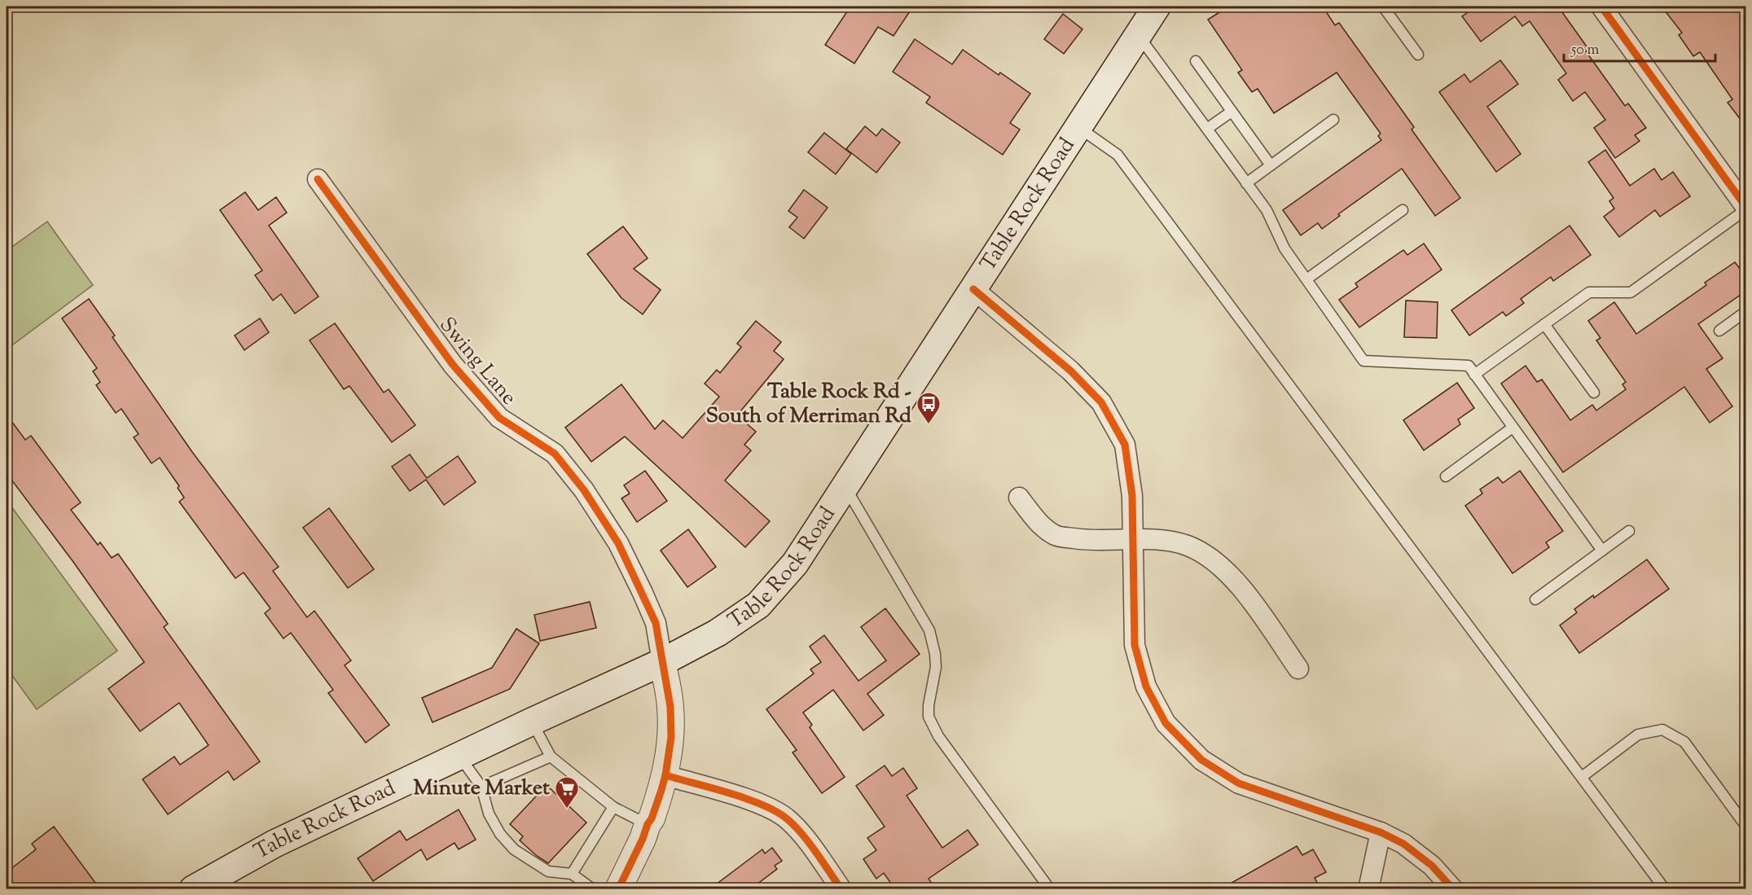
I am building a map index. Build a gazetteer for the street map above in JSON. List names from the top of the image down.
{
  "streets": {
    "main road": ["Table Rock Road"],
    "street": ["Swing Lane"]
  },
  "crossings": [
    ["Table Rock Road", "Swing Lane"]
  ],
  "places": {
    "bus stop": ["Table Rock Rd - South of Merriman Rd"],
    "supermarket": ["Minute Market"]
  },
  "scale_bar": "50 m"
}
